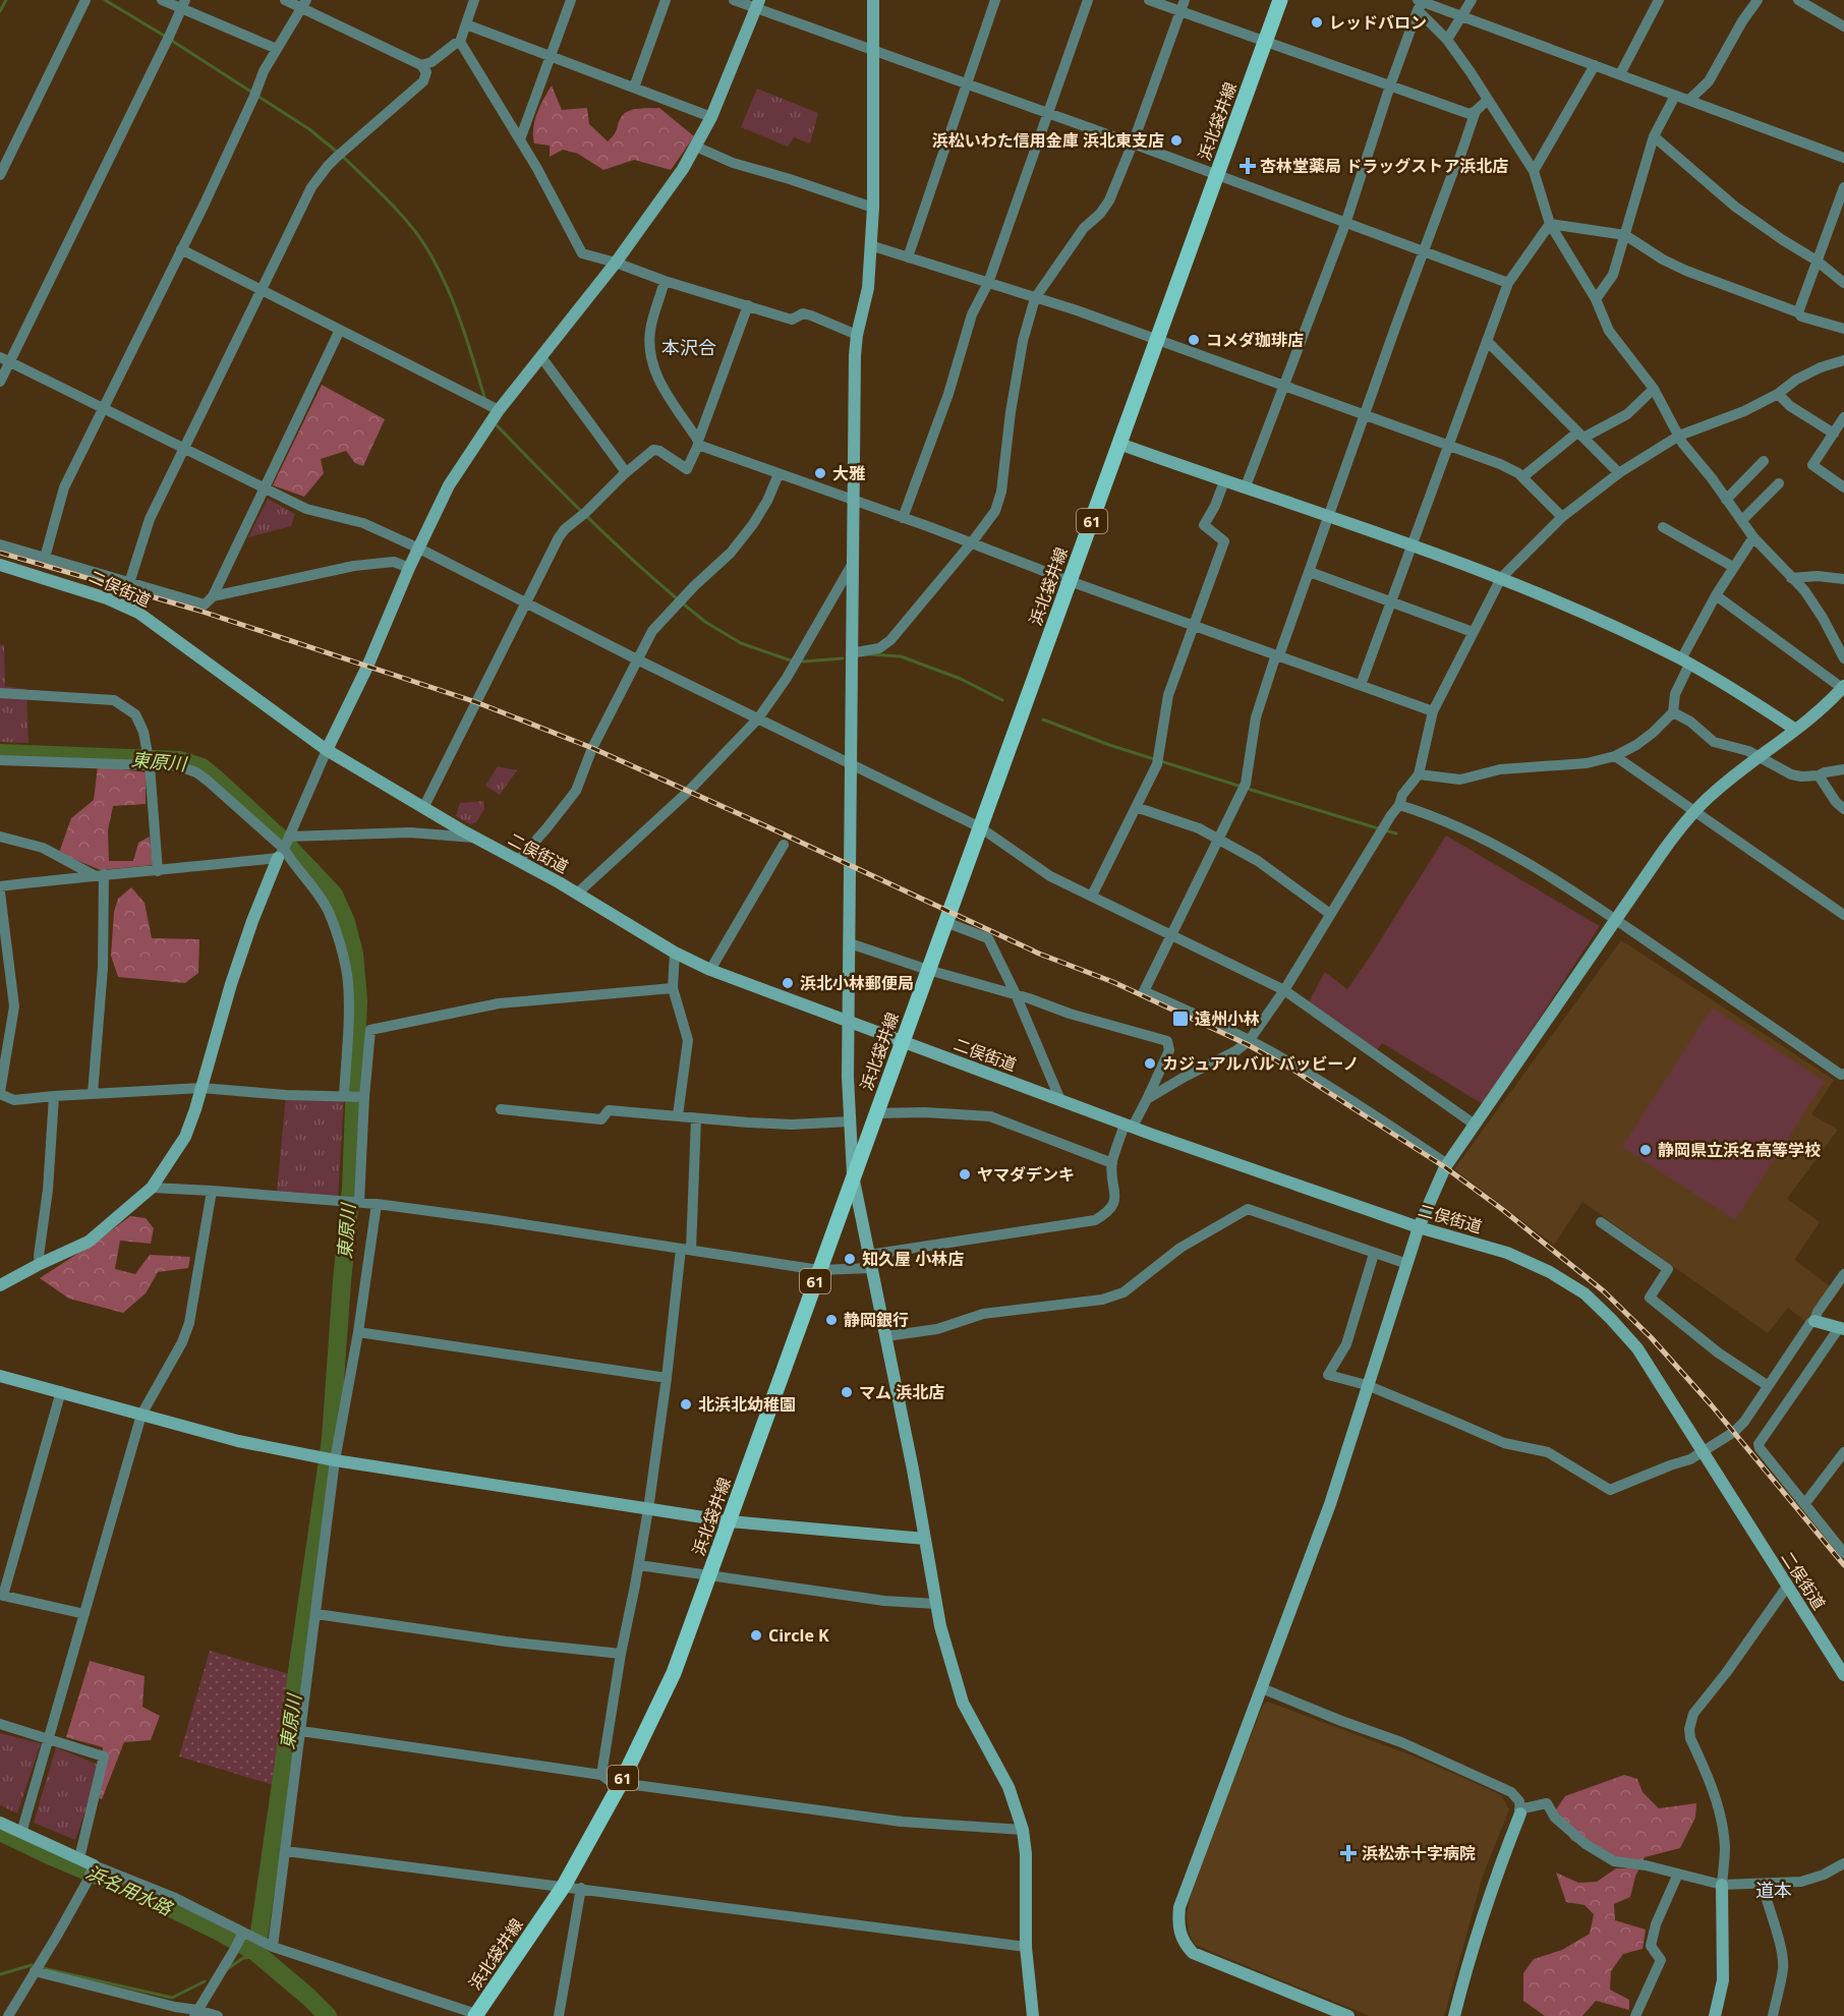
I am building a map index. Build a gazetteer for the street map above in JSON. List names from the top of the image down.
{
  "streets": {
    "main road": ["浜北袋井線", "61"],
    "street": ["二俣街道"]
  },
  "crossings": [
    ["浜北袋井線", "二俣街道"]
  ],
  "districts": ["本沢合", "道本"],
  "water": ["東原川", "浜名用水路"],
  "places": {
    "other": [
      "レッドバロン",
      "浜松いわた信用金庫 浜北東支店",
      "コメダ珈琲店",
      "大雅",
      "浜北小林郵便局",
      "カジュアルバル バッビーノ",
      "静岡県立浜名高等学校",
      "ヤマダデンキ",
      "知久屋 小林店",
      "静岡銀行",
      "マム 浜北店",
      "北浜北幼稚園",
      "Circle K"
    ],
    "health": ["杏林堂薬局 ドラッグストア浜北店", "浜松赤十字病院"],
    "transit": ["遠州小林"]
  }
}
